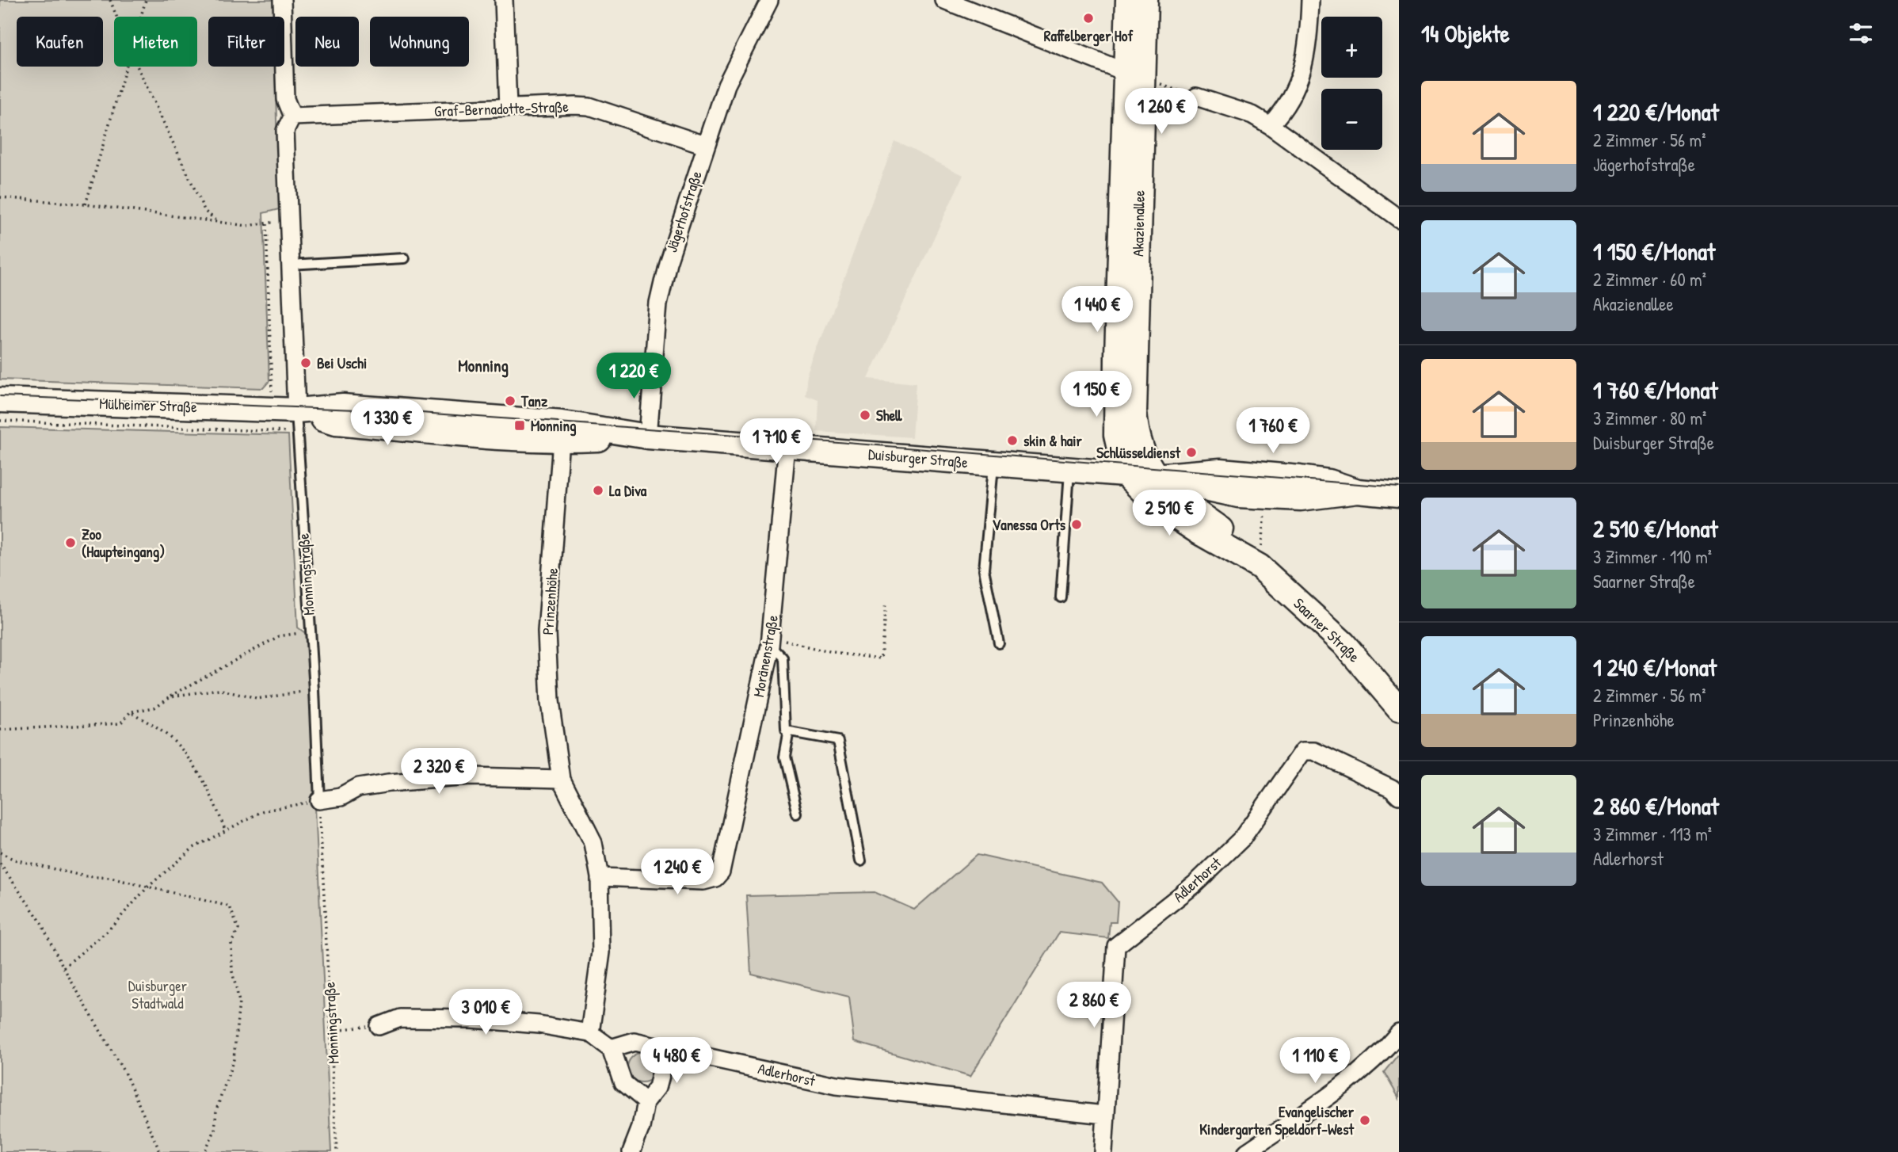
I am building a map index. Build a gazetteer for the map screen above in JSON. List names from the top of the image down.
{
  "streets": {
    "main road": [
      "Akazienallee",
      "Mülheimer Straße",
      "Duisburger Straße",
      "Saarner Straße"
    ],
    "street": [
      "Graf-Bernadotte-Straße",
      "Jägerhofstraße",
      "Monningstraße",
      "Prinzenhöhe",
      "Moränenstraße",
      "Adlerhorst"
    ]
  },
  "crossings": [
    ["Graf-Bernadotte-Straße", "Jägerhofstraße"],
    ["Graf-Bernadotte-Straße", "Monningstraße"],
    ["Jägerhofstraße", "Duisburger Straße"],
    ["Akazienallee", "Duisburger Straße"],
    ["Akazienallee", "Saarner Straße"],
    ["Mülheimer Straße", "Duisburger Straße"],
    ["Mülheimer Straße", "Monningstraße"],
    ["Duisburger Straße", "Monningstraße"],
    ["Duisburger Straße", "Prinzenhöhe"],
    ["Duisburger Straße", "Saarner Straße"],
    ["Duisburger Straße", "Moränenstraße"],
    ["Prinzenhöhe", "Moränenstraße"]
  ],
  "districts": ["Monning"],
  "parks": ["Duisburger Stadtwald"],
  "places": {
    "other": [
      "Raffelberger Hof",
      "Bei Uschi",
      "Tanz",
      "Shell",
      "skin & hair",
      "Schlüsseldienst",
      "La Diva",
      "Vanessa Orts",
      "Zoo (Haupteingang)",
      "Evangelischer Kindergarten Speldorf-West"
    ],
    "transit": ["Monning"]
  },
  "page": {
    "heading": "14 Objekte",
    "map_buttons": ["+", "−"],
    "chip": [
      "Kaufen",
      "Mieten",
      "Filter",
      "Neu",
      "Wohnung"
    ],
    "list": [
      {
        "name": "1 220 €/Monat",
        "note": "2 Zimmer · 56 m² · Jägerhofstraße"
      },
      {
        "name": "1 150 €/Monat",
        "note": "2 Zimmer · 60 m² · Akazienallee"
      },
      {
        "name": "1 760 €/Monat",
        "note": "3 Zimmer · 80 m² · Duisburger Straße"
      },
      {
        "name": "2 510 €/Monat",
        "note": "3 Zimmer · 110 m² · Saarner Straße"
      },
      {
        "name": "1 240 €/Monat",
        "note": "2 Zimmer · 56 m² · Prinzenhöhe"
      },
      {
        "name": "2 860 €/Monat",
        "note": "3 Zimmer · 113 m² · Adlerhorst"
      }
    ],
    "price": [
      "1 260 €",
      "1 440 €",
      "1 220 €",
      "1 150 €",
      "1 330 €",
      "1 760 €",
      "1 710 €",
      "2 510 €",
      "2 320 €",
      "1 240 €",
      "2 860 €",
      "3 010 €",
      "4 480 €",
      "1 110 €"
    ]
  }
}
